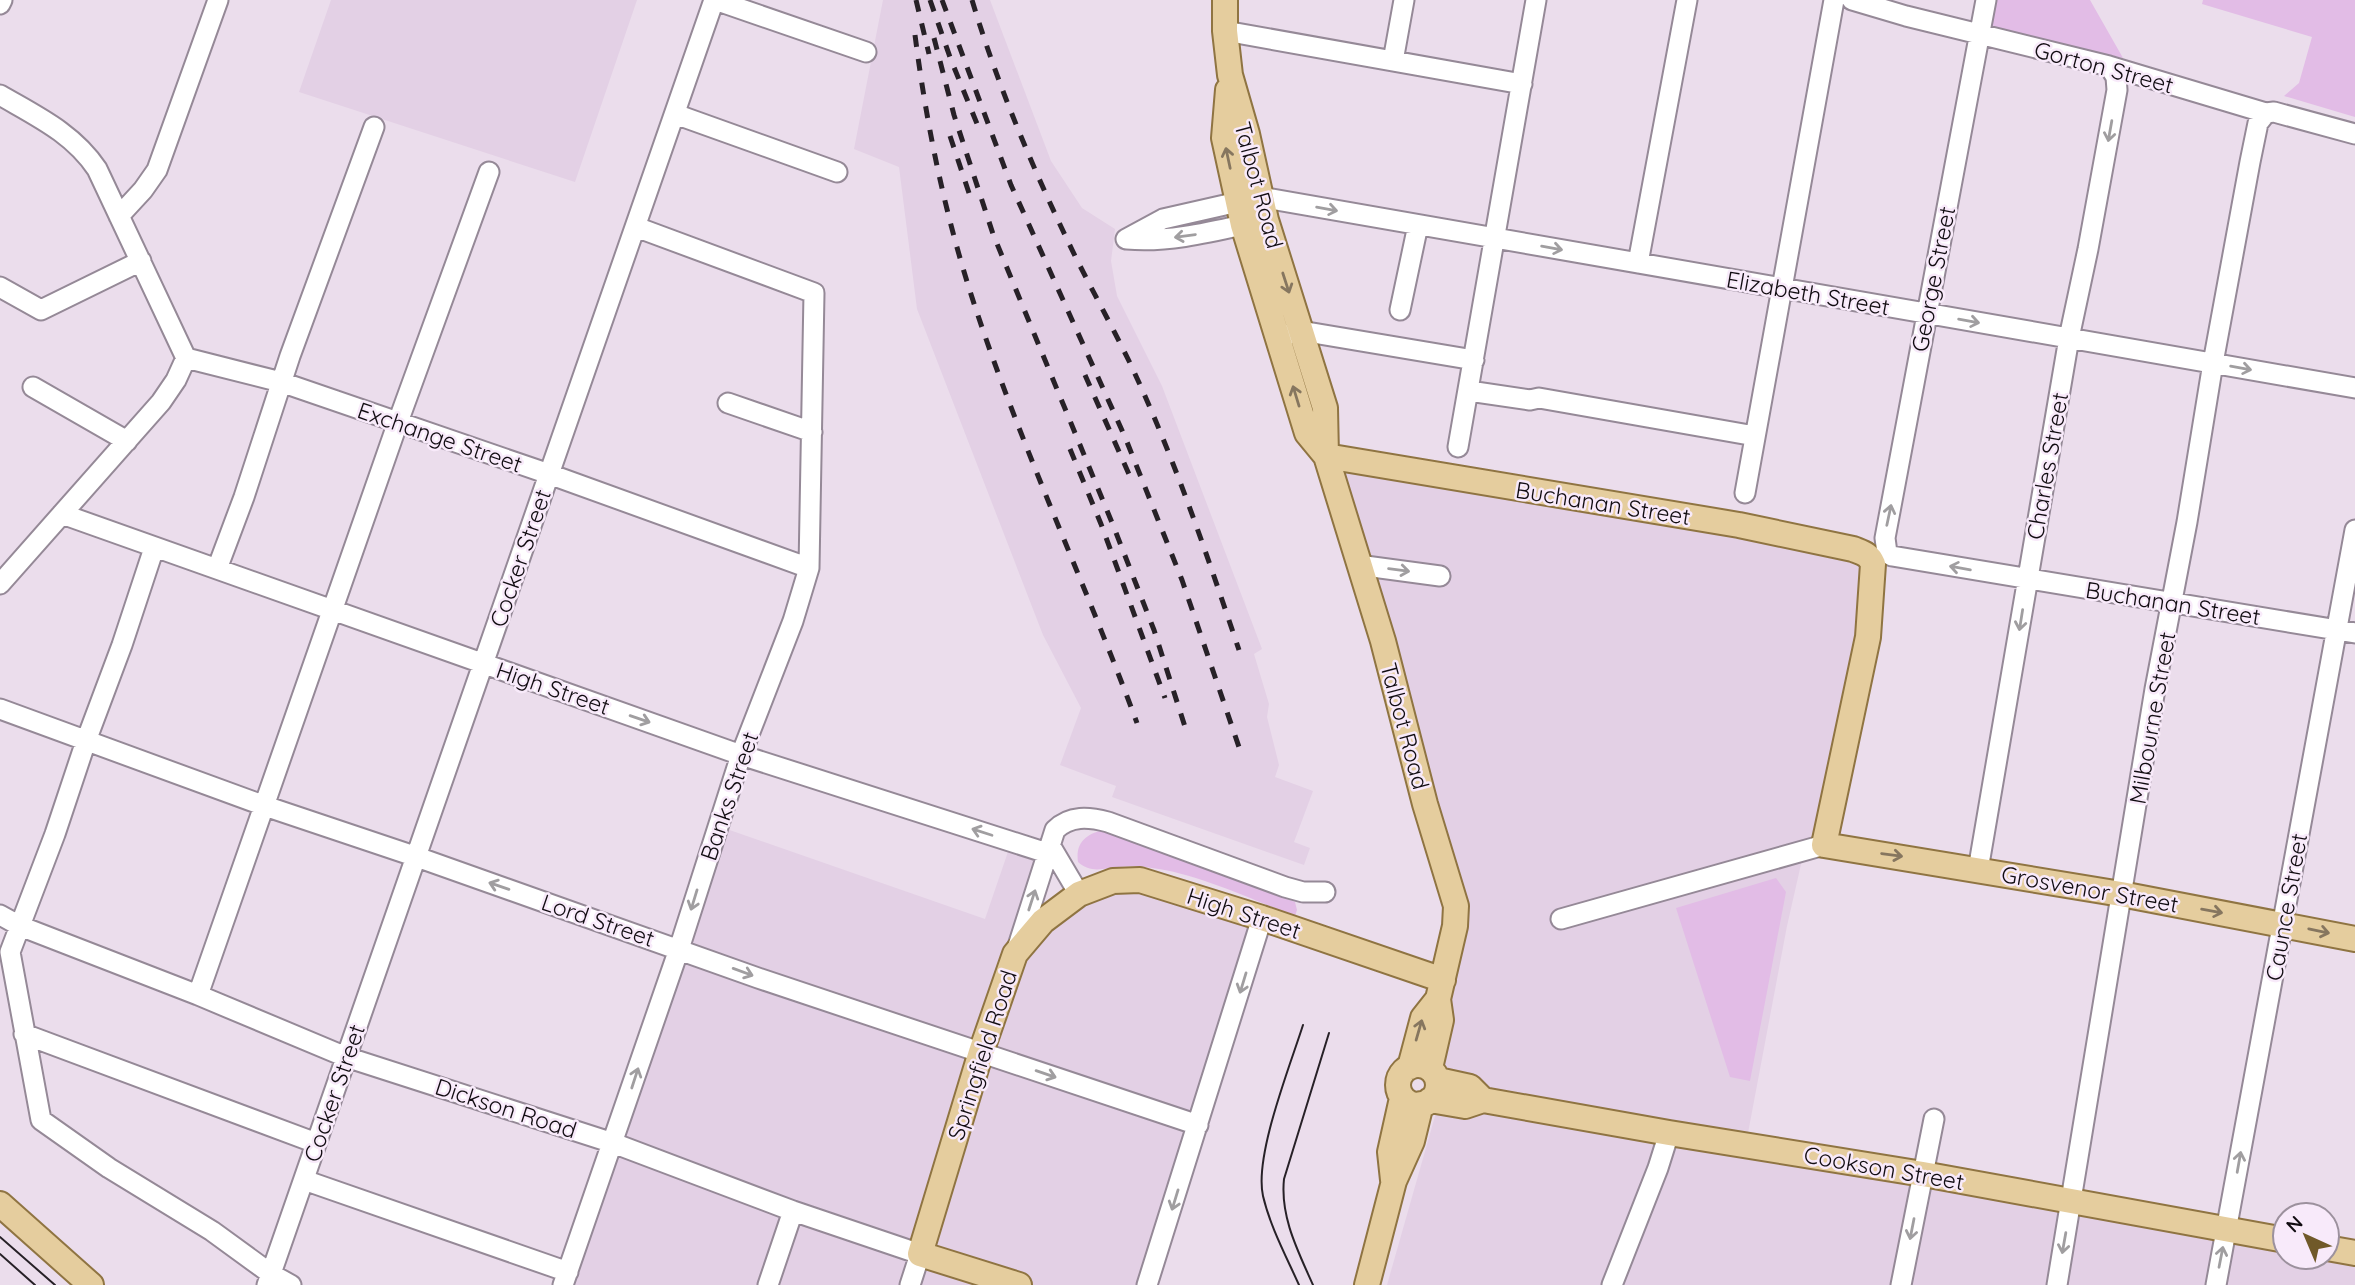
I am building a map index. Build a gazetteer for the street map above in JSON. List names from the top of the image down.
{
  "streets": {
    "main road": [
      "Talbot Road",
      "George Street",
      "Buchanan Street",
      "High Street",
      "Grosvenor Street",
      "Springfield Road",
      "Dickson Road",
      "Cookson Street"
    ],
    "street": [
      "Gorton Street",
      "Elizabeth Street",
      "Exchange Street",
      "Charles Street",
      "Cocker Street",
      "Milbourne Street",
      "Banks Street",
      "Caunce Street",
      "Lord Street"
    ]
  },
  "crossings": [
    ["Gorton Street", "George Street"],
    ["Gorton Street", "Charles Street"],
    ["Gorton Street", "Milbourne Street"],
    ["Talbot Road", "Elizabeth Street"],
    ["Talbot Road", "Buchanan Street"],
    ["Talbot Road", "High Street"],
    ["Talbot Road", "Cookson Street"],
    ["George Street", "Elizabeth Street"],
    ["George Street", "Buchanan Street"],
    ["George Street", "Grosvenor Street"],
    ["Elizabeth Street", "Charles Street"],
    ["Elizabeth Street", "Milbourne Street"],
    ["Exchange Street", "Cocker Street"],
    ["Exchange Street", "Banks Street"],
    ["Charles Street", "Buchanan Street"],
    ["Charles Street", "Grosvenor Street"],
    ["Buchanan Street", "Milbourne Street"],
    ["Buchanan Street", "Caunce Street"],
    ["Cocker Street", "High Street"],
    ["Cocker Street", "Banks Street"],
    ["Cocker Street", "Lord Street"],
    ["Cocker Street", "Dickson Road"],
    ["High Street", "Banks Street"],
    ["High Street", "Springfield Road"],
    ["Milbourne Street", "Grosvenor Street"],
    ["Milbourne Street", "Cookson Street"],
    ["Banks Street", "Lord Street"],
    ["Banks Street", "Dickson Road"],
    ["Grosvenor Street", "Caunce Street"],
    ["Caunce Street", "Cookson Street"],
    ["Lord Street", "Springfield Road"],
    ["Springfield Road", "Dickson Road"]
  ],
  "one_way": ["Charles Street", "Grosvenor Street", "Caunce Street"],
  "north": "top left"
}
